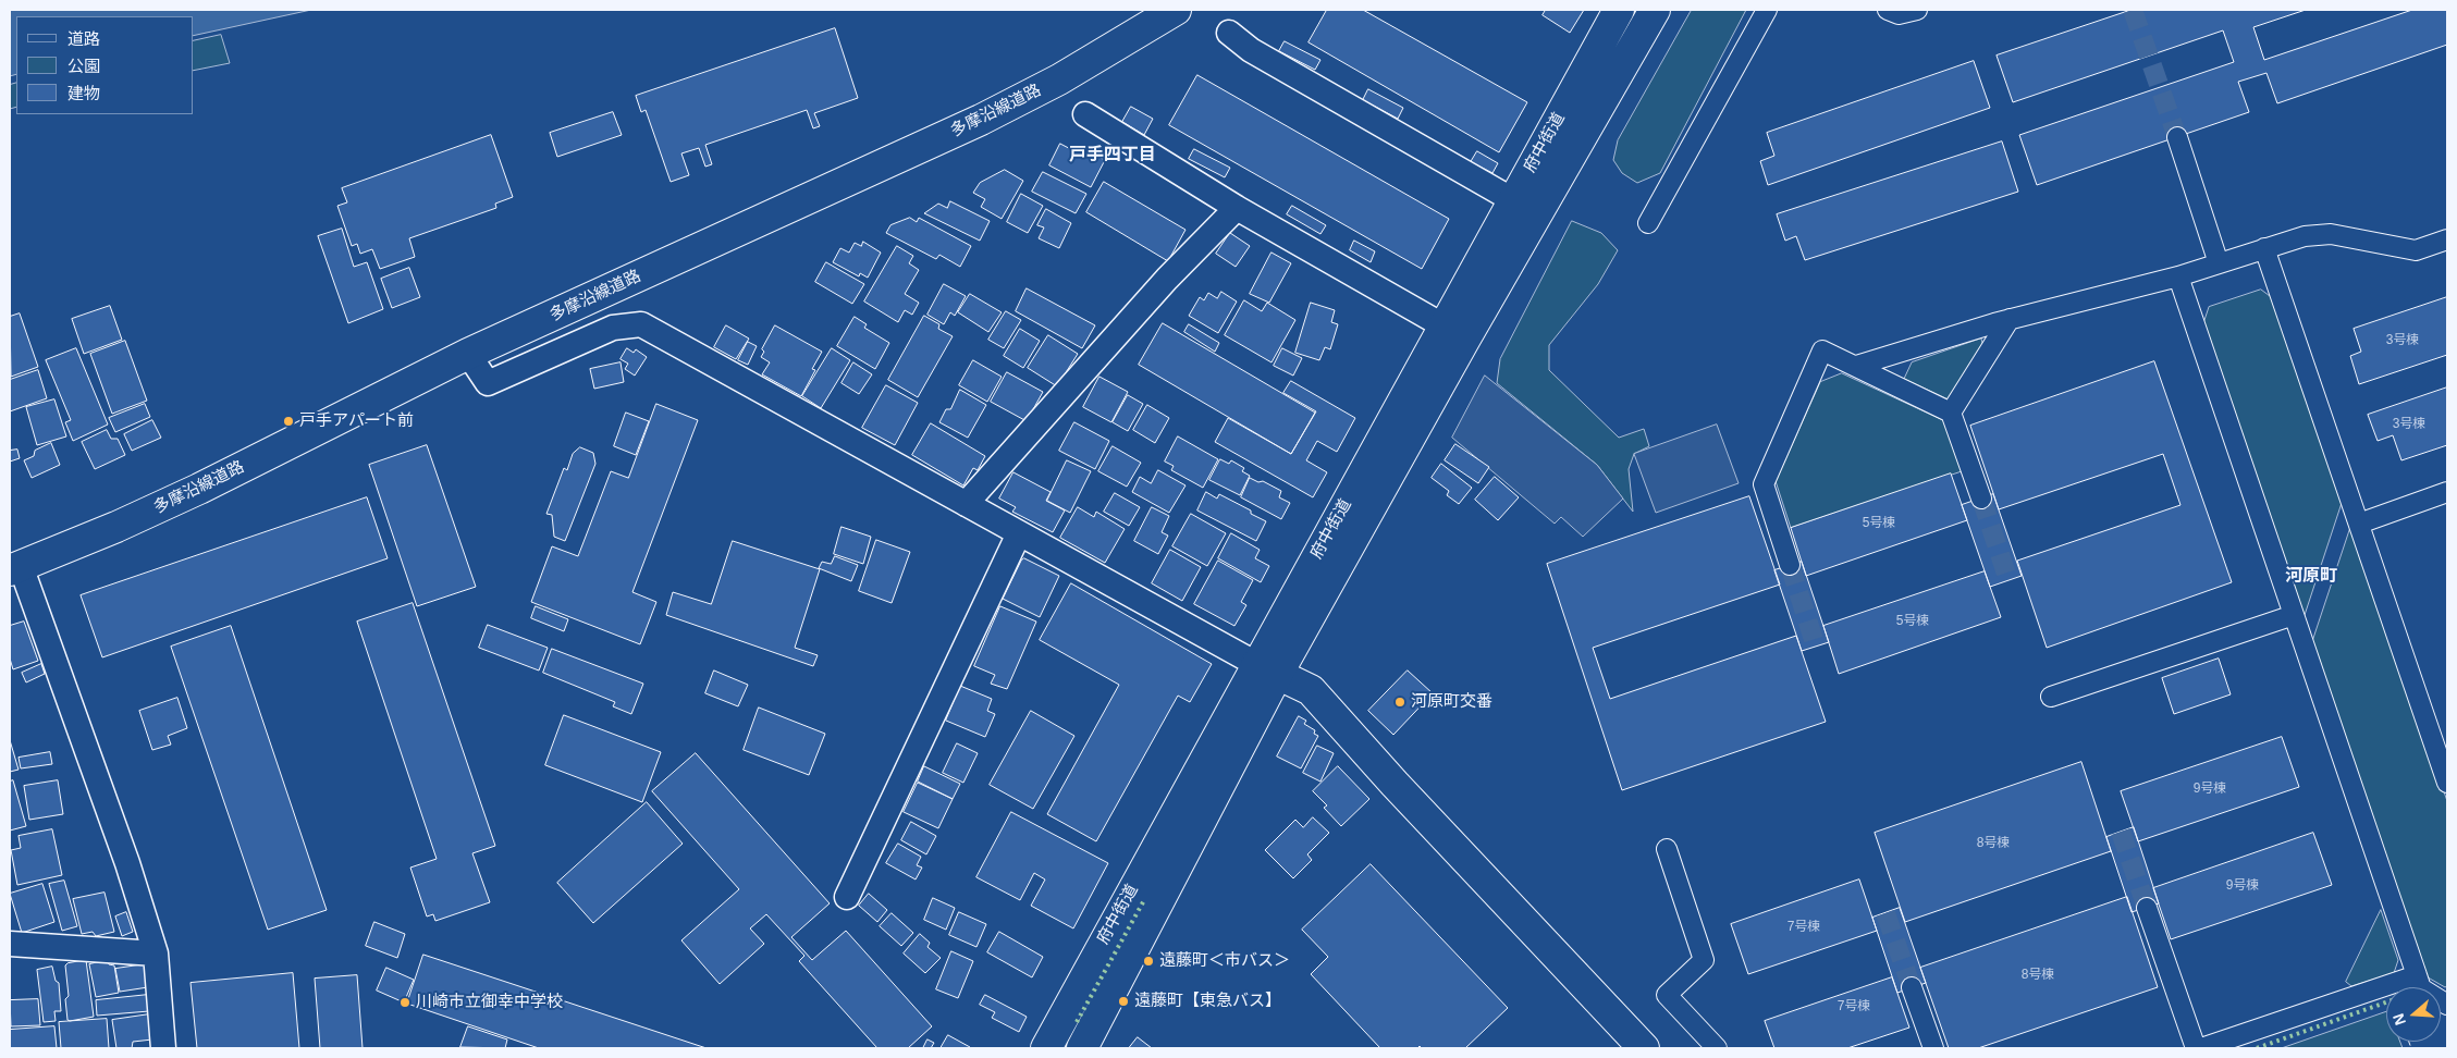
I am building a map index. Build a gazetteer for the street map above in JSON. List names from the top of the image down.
{
  "streets": {
    "main road": ["多摩沿線道路", "府中街道"]
  },
  "districts": ["戸手四丁目", "河原町"],
  "places": [
    "戸手アパート前",
    "河原町交番",
    "遠藤町＜市バス＞",
    "遠藤町【東急バス】",
    "川崎市立御幸中学校"
  ],
  "house_numbers": [
    "3号棟",
    "3号棟",
    "5号棟",
    "5号棟",
    "9号棟",
    "8号棟",
    "9号棟",
    "7号棟",
    "8号棟",
    "7号棟"
  ],
  "legend": ["道路", "公園", "建物"],
  "north": "left"
}
